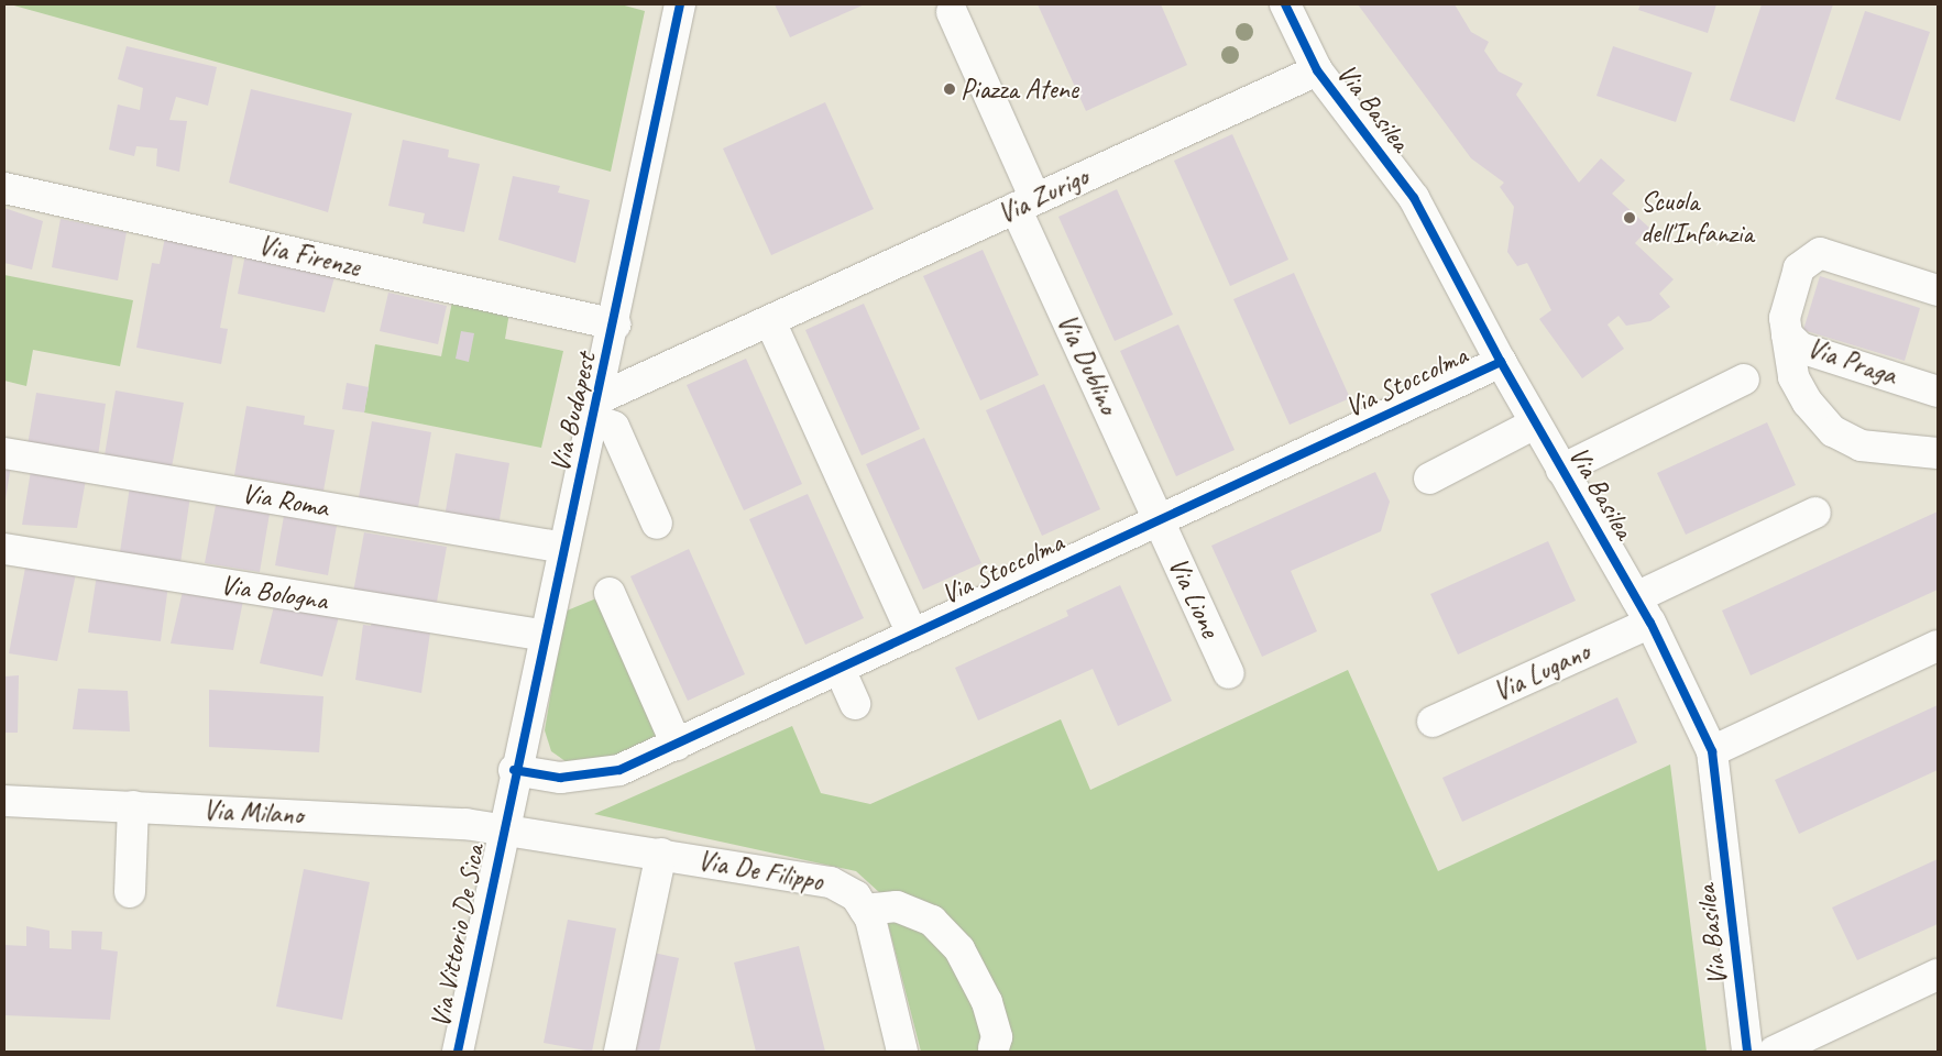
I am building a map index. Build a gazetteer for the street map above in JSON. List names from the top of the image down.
{
  "streets": {
    "street": [
      "Via Basilea",
      "Via Zurigo",
      "Via Firenze",
      "Via Praga",
      "Via Dublino",
      "Via Stoccolma",
      "Via Budapest",
      "Via Roma",
      "Via Bologna",
      "Via Lione",
      "Via Lugano",
      "Via Milano",
      "Via De Filippo",
      "Via Vittorio De Sica"
    ]
  },
  "crossings": [
    ["Via Basilea", "Via Zurigo"],
    ["Via Basilea", "Via Stoccolma"],
    ["Via Basilea", "Via Lugano"],
    ["Via Zurigo", "Via Dublino"],
    ["Via Zurigo", "Via Budapest"],
    ["Via Firenze", "Via Budapest"],
    ["Via Dublino", "Via Stoccolma"],
    ["Via Dublino", "Via Lione"],
    ["Via Stoccolma", "Via Budapest"],
    ["Via Stoccolma", "Via Lione"],
    ["Via Budapest", "Via Roma"],
    ["Via Budapest", "Via Bologna"],
    ["Via Budapest", "Via Milano"],
    ["Via Budapest", "Via De Filippo"],
    ["Via Budapest", "Via Vittorio De Sica"],
    ["Via Milano", "Via De Filippo"],
    ["Via Milano", "Via Vittorio De Sica"],
    ["Via De Filippo", "Via Vittorio De Sica"]
  ],
  "places": ["Piazza Atene", "Scuola dell'Infanzia"]
}
